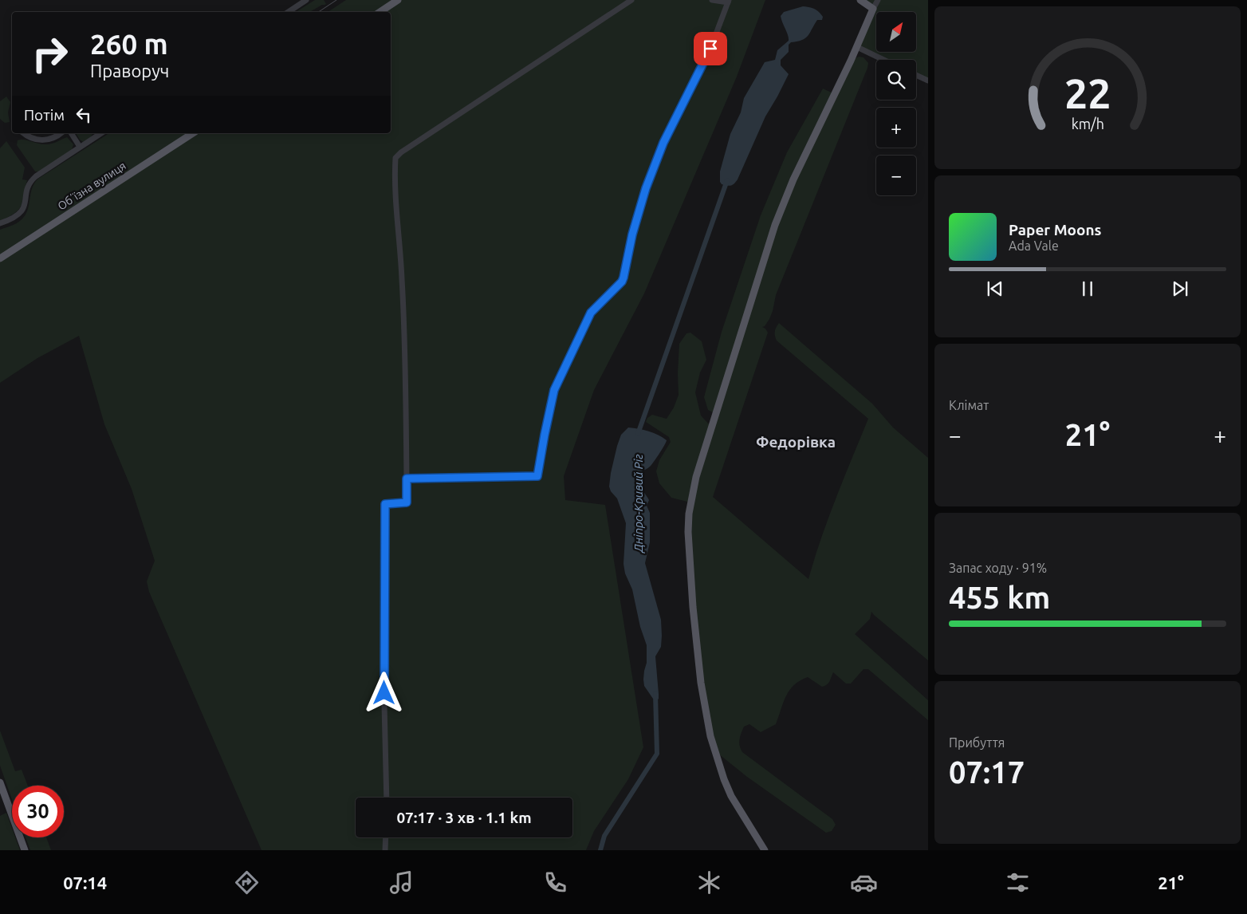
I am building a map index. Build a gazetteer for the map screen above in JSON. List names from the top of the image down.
{
  "streets": {
    "main road": ["Обʼїзна вулиця"]
  },
  "districts": ["Федорівка"],
  "water": ["Дніпро-Кривий Ріг"],
  "north": "top right",
  "page": {
    "map_buttons": ["+", "−"],
    "turn": ["260 m", "Праворуч"],
    "then": "Потім",
    "song": ["Paper Moons", "Ada Vale"],
    "tile": [
      "Клімат",
      ["Запас ходу · 91%", "455 km"],
      ["Прибуття", "07:17"]
    ],
    "heat": ["−", "21°", "+"],
    "limit": "30",
    "trip": "07:17 · 3 хв · 1.1 km",
    "tabs": ["07:14", "21°"],
    "gauge": ["22", "km/h"]
  }
}
